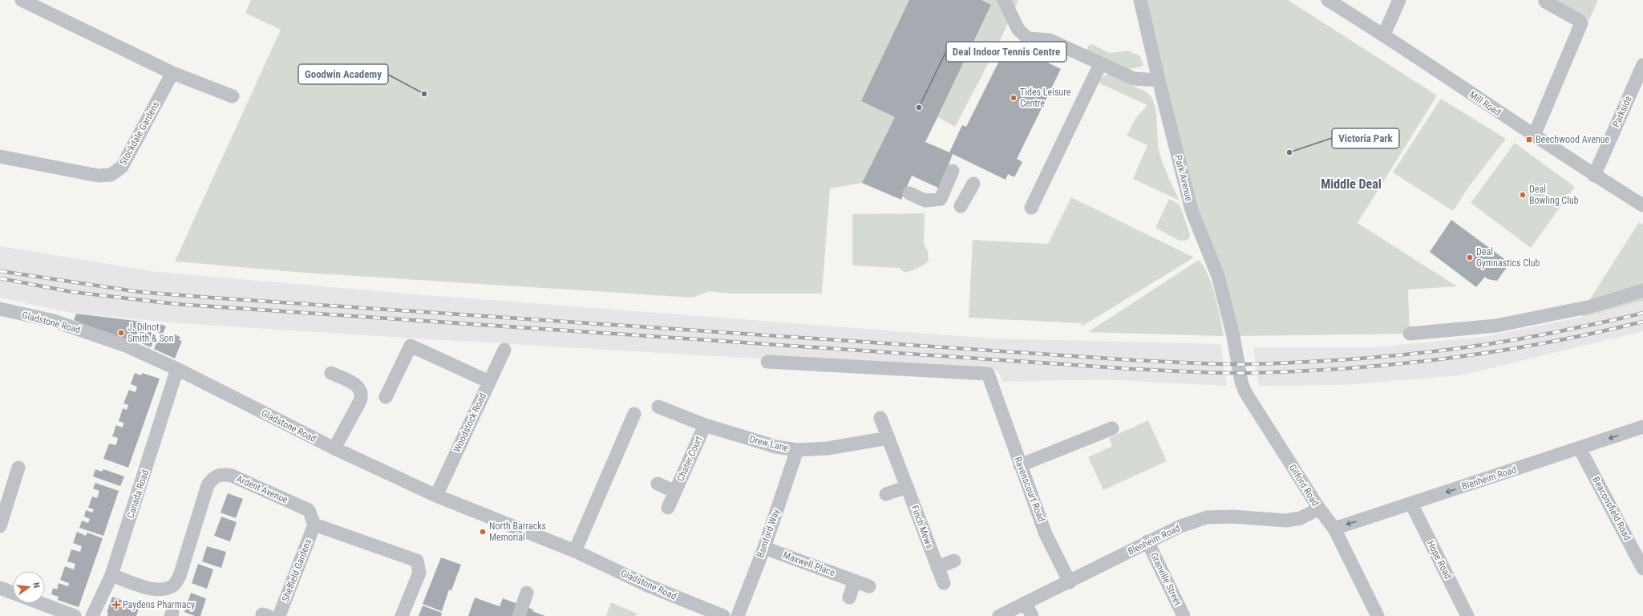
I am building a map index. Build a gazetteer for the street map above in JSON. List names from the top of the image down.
{
  "streets": {
    "street": [
      "Mill Road",
      "Parkside",
      "Stockdale Gardens",
      "Park Avenue",
      "Gladstone Road",
      "Woodstock Road",
      "Drew Lane",
      "Chater Court",
      "Blenheim Road",
      "Gilford Road",
      "Ardent Avenue",
      "Ravenscourt Road",
      "Canada Road",
      "Beaconsfield Road",
      "Finch Mews",
      "Bamford Way",
      "Hope Road",
      "Maxwell Place",
      "Sheffield Gardens",
      "Granville Street"
    ]
  },
  "crossings": [
    ["Mill Road", "Parkside"],
    ["Park Avenue", "Gilford Road"],
    ["Gladstone Road", "Woodstock Road"],
    ["Gladstone Road", "Canada Road"],
    ["Drew Lane", "Chater Court"],
    ["Drew Lane", "Finch Mews"],
    ["Drew Lane", "Bamford Way"],
    ["Blenheim Road", "Gilford Road"],
    ["Blenheim Road", "Ravenscourt Road"],
    ["Blenheim Road", "Beaconsfield Road"],
    ["Blenheim Road", "Hope Road"],
    ["Blenheim Road", "Granville Street"],
    ["Ardent Avenue", "Canada Road"],
    ["Ardent Avenue", "Sheffield Gardens"],
    ["Bamford Way", "Maxwell Place"]
  ],
  "one_way": ["Blenheim Road"],
  "districts": ["Middle Deal"],
  "places": {
    "other": [
      "Goodwin Academy",
      "Tides Leisure Centre",
      "Deal Indoor Tennis Centre",
      "Victoria Park",
      "Deal Bowling Club",
      "Deal Gymnastics Club",
      "J. Dilnot Smith & Son",
      "North Barracks Memorial"
    ],
    "transit": ["Beechwood Avenue"],
    "health": ["Paydens Pharmacy"]
  },
  "north": "right"
}
